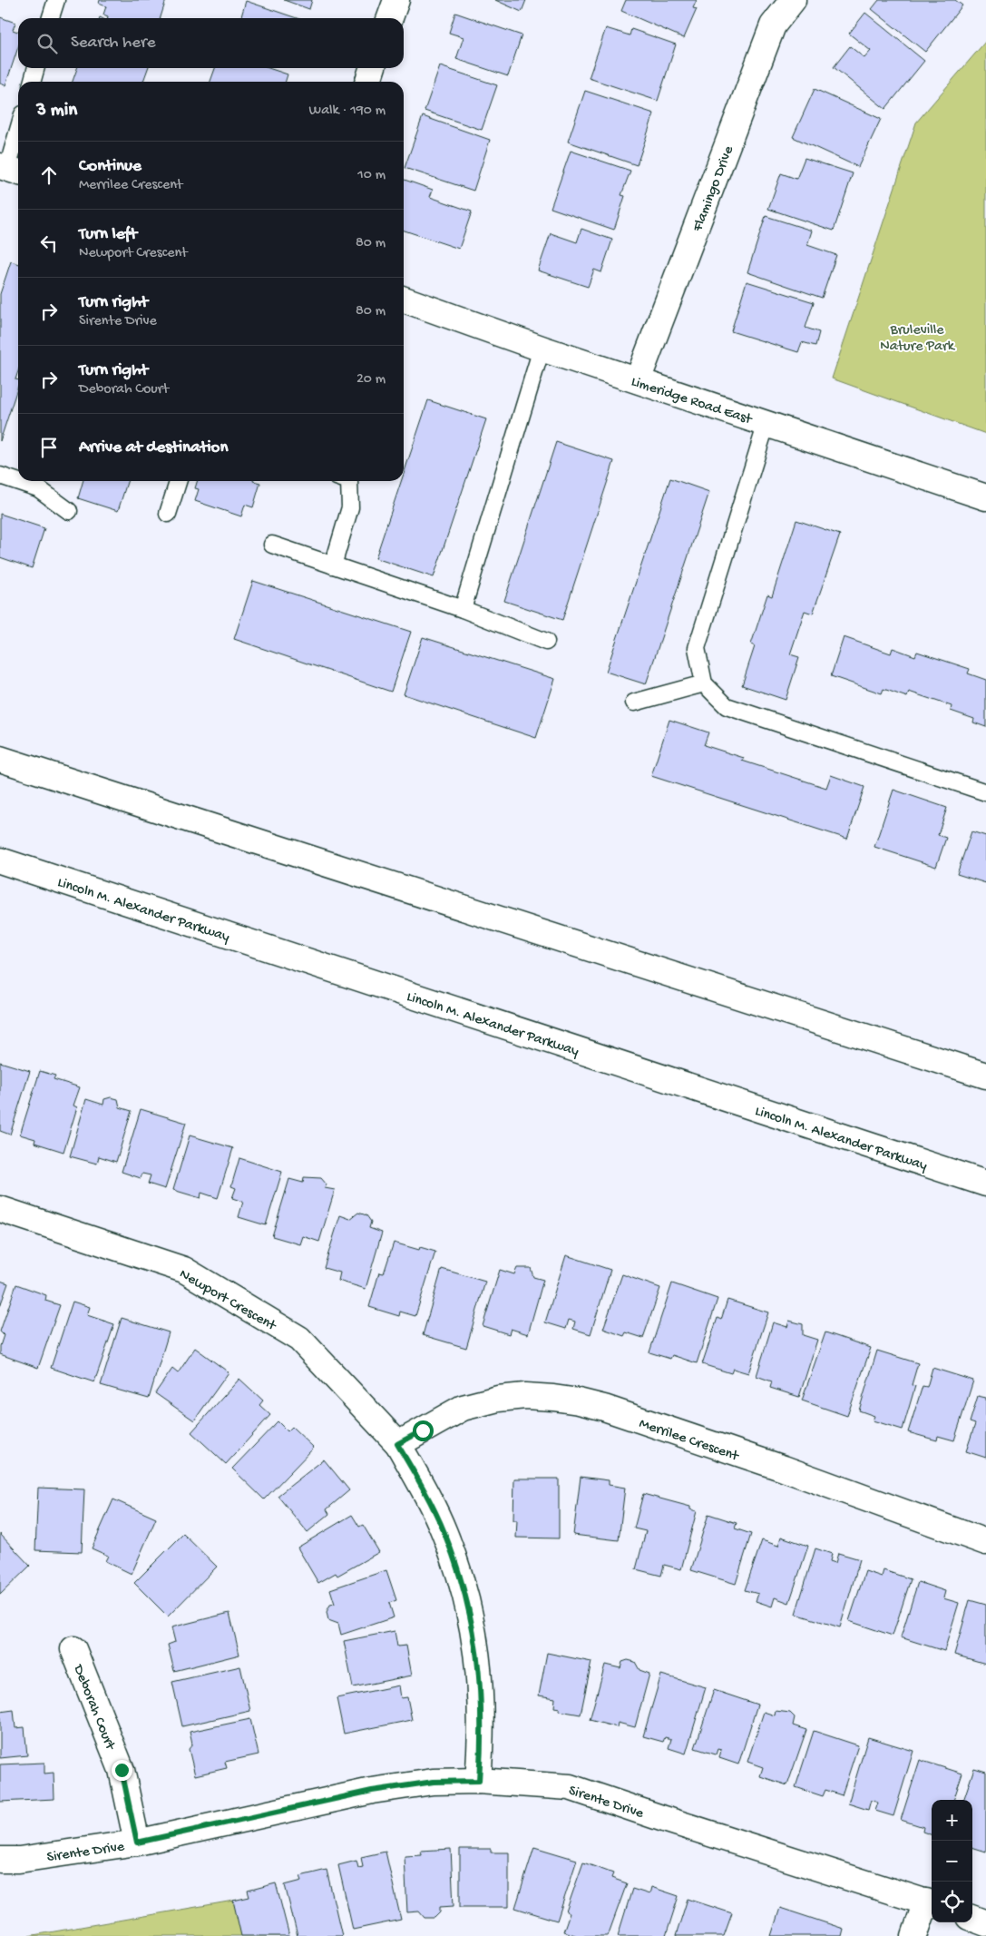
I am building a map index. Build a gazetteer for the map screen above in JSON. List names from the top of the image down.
{
  "streets": {
    "main road": [
      "Flamingo Drive",
      "Limeridge Road East",
      "Lincoln M. Alexander Parkway",
      "Newport Crescent",
      "Merrilee Crescent",
      "Deborah Court",
      "Sirente Drive"
    ]
  },
  "crossings": [
    ["Flamingo Drive", "Limeridge Road East"],
    ["Newport Crescent", "Merrilee Crescent"],
    ["Newport Crescent", "Sirente Drive"],
    ["Deborah Court", "Sirente Drive"]
  ],
  "parks": ["Bruleville Nature Park"],
  "page": {
    "search": "Search here",
    "heading": ["3 min", "Walk · 190 m"],
    "list": [
      ["Continue", "Merrilee Crescent", "10 m"],
      ["Turn left", "Newport Crescent", "80 m"],
      ["Turn right", "Sirente Drive", "80 m"],
      ["Turn right", "Deborah Court", "20 m"],
      "Arrive at destination"
    ],
    "map_buttons": ["+", "−"]
  }
}
